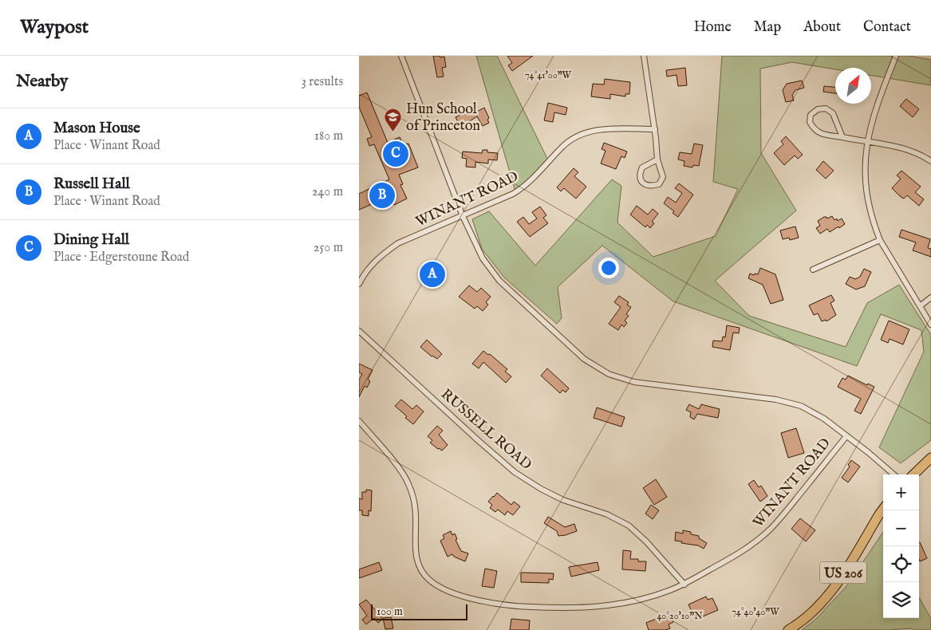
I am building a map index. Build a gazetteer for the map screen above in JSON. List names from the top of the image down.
{
  "streets": {
    "highway": ["US 206"],
    "street": ["WINANT ROAD", "RUSSELL ROAD"]
  },
  "crossings": [
    ["WINANT ROAD", "RUSSELL ROAD"]
  ],
  "places": {
    "school or university": ["Hun School of Princeton"]
  },
  "scale_bar": "100 m",
  "north": "top right",
  "page": {
    "header": "Waypost",
    "nav": [
      "Home",
      "Map",
      "About",
      "Contact"
    ],
    "heading": ["Nearby", "3 results"],
    "list": [
      {
        "mark": "A",
        "name": "Mason House",
        "note": "Place · Winant Road",
        "value": "180 m"
      },
      {
        "mark": "B",
        "name": "Russell Hall",
        "note": "Place · Winant Road",
        "value": "240 m"
      },
      {
        "mark": "C",
        "name": "Dining Hall",
        "note": "Place · Edgerstoune Road",
        "value": "250 m"
      }
    ],
    "pins": ["C", "B", "A"],
    "map_buttons": ["+", "−"],
    "scale": "100 m"
  },
  "coordinates": ["74°41'00\"W", "74°40'40\"W", "40°20'10\"N"]
}
